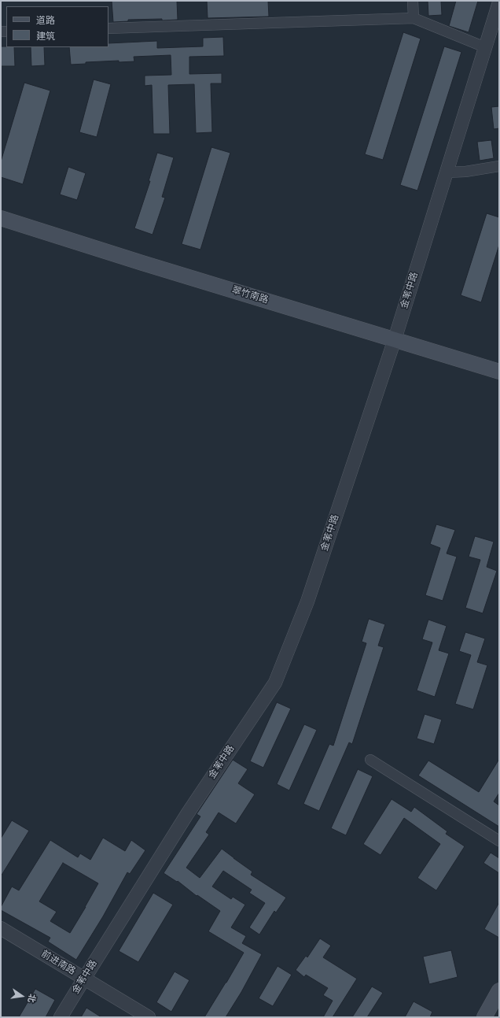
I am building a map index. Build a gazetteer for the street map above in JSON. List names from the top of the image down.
{
  "streets": {
    "main road": ["翠竹南路"],
    "street": ["金苇中路", "前进南路"]
  },
  "crossings": [
    ["金苇中路", "翠竹南路"],
    ["金苇中路", "前进南路"]
  ],
  "legend": ["道路", "建筑"],
  "north": "right"
}
